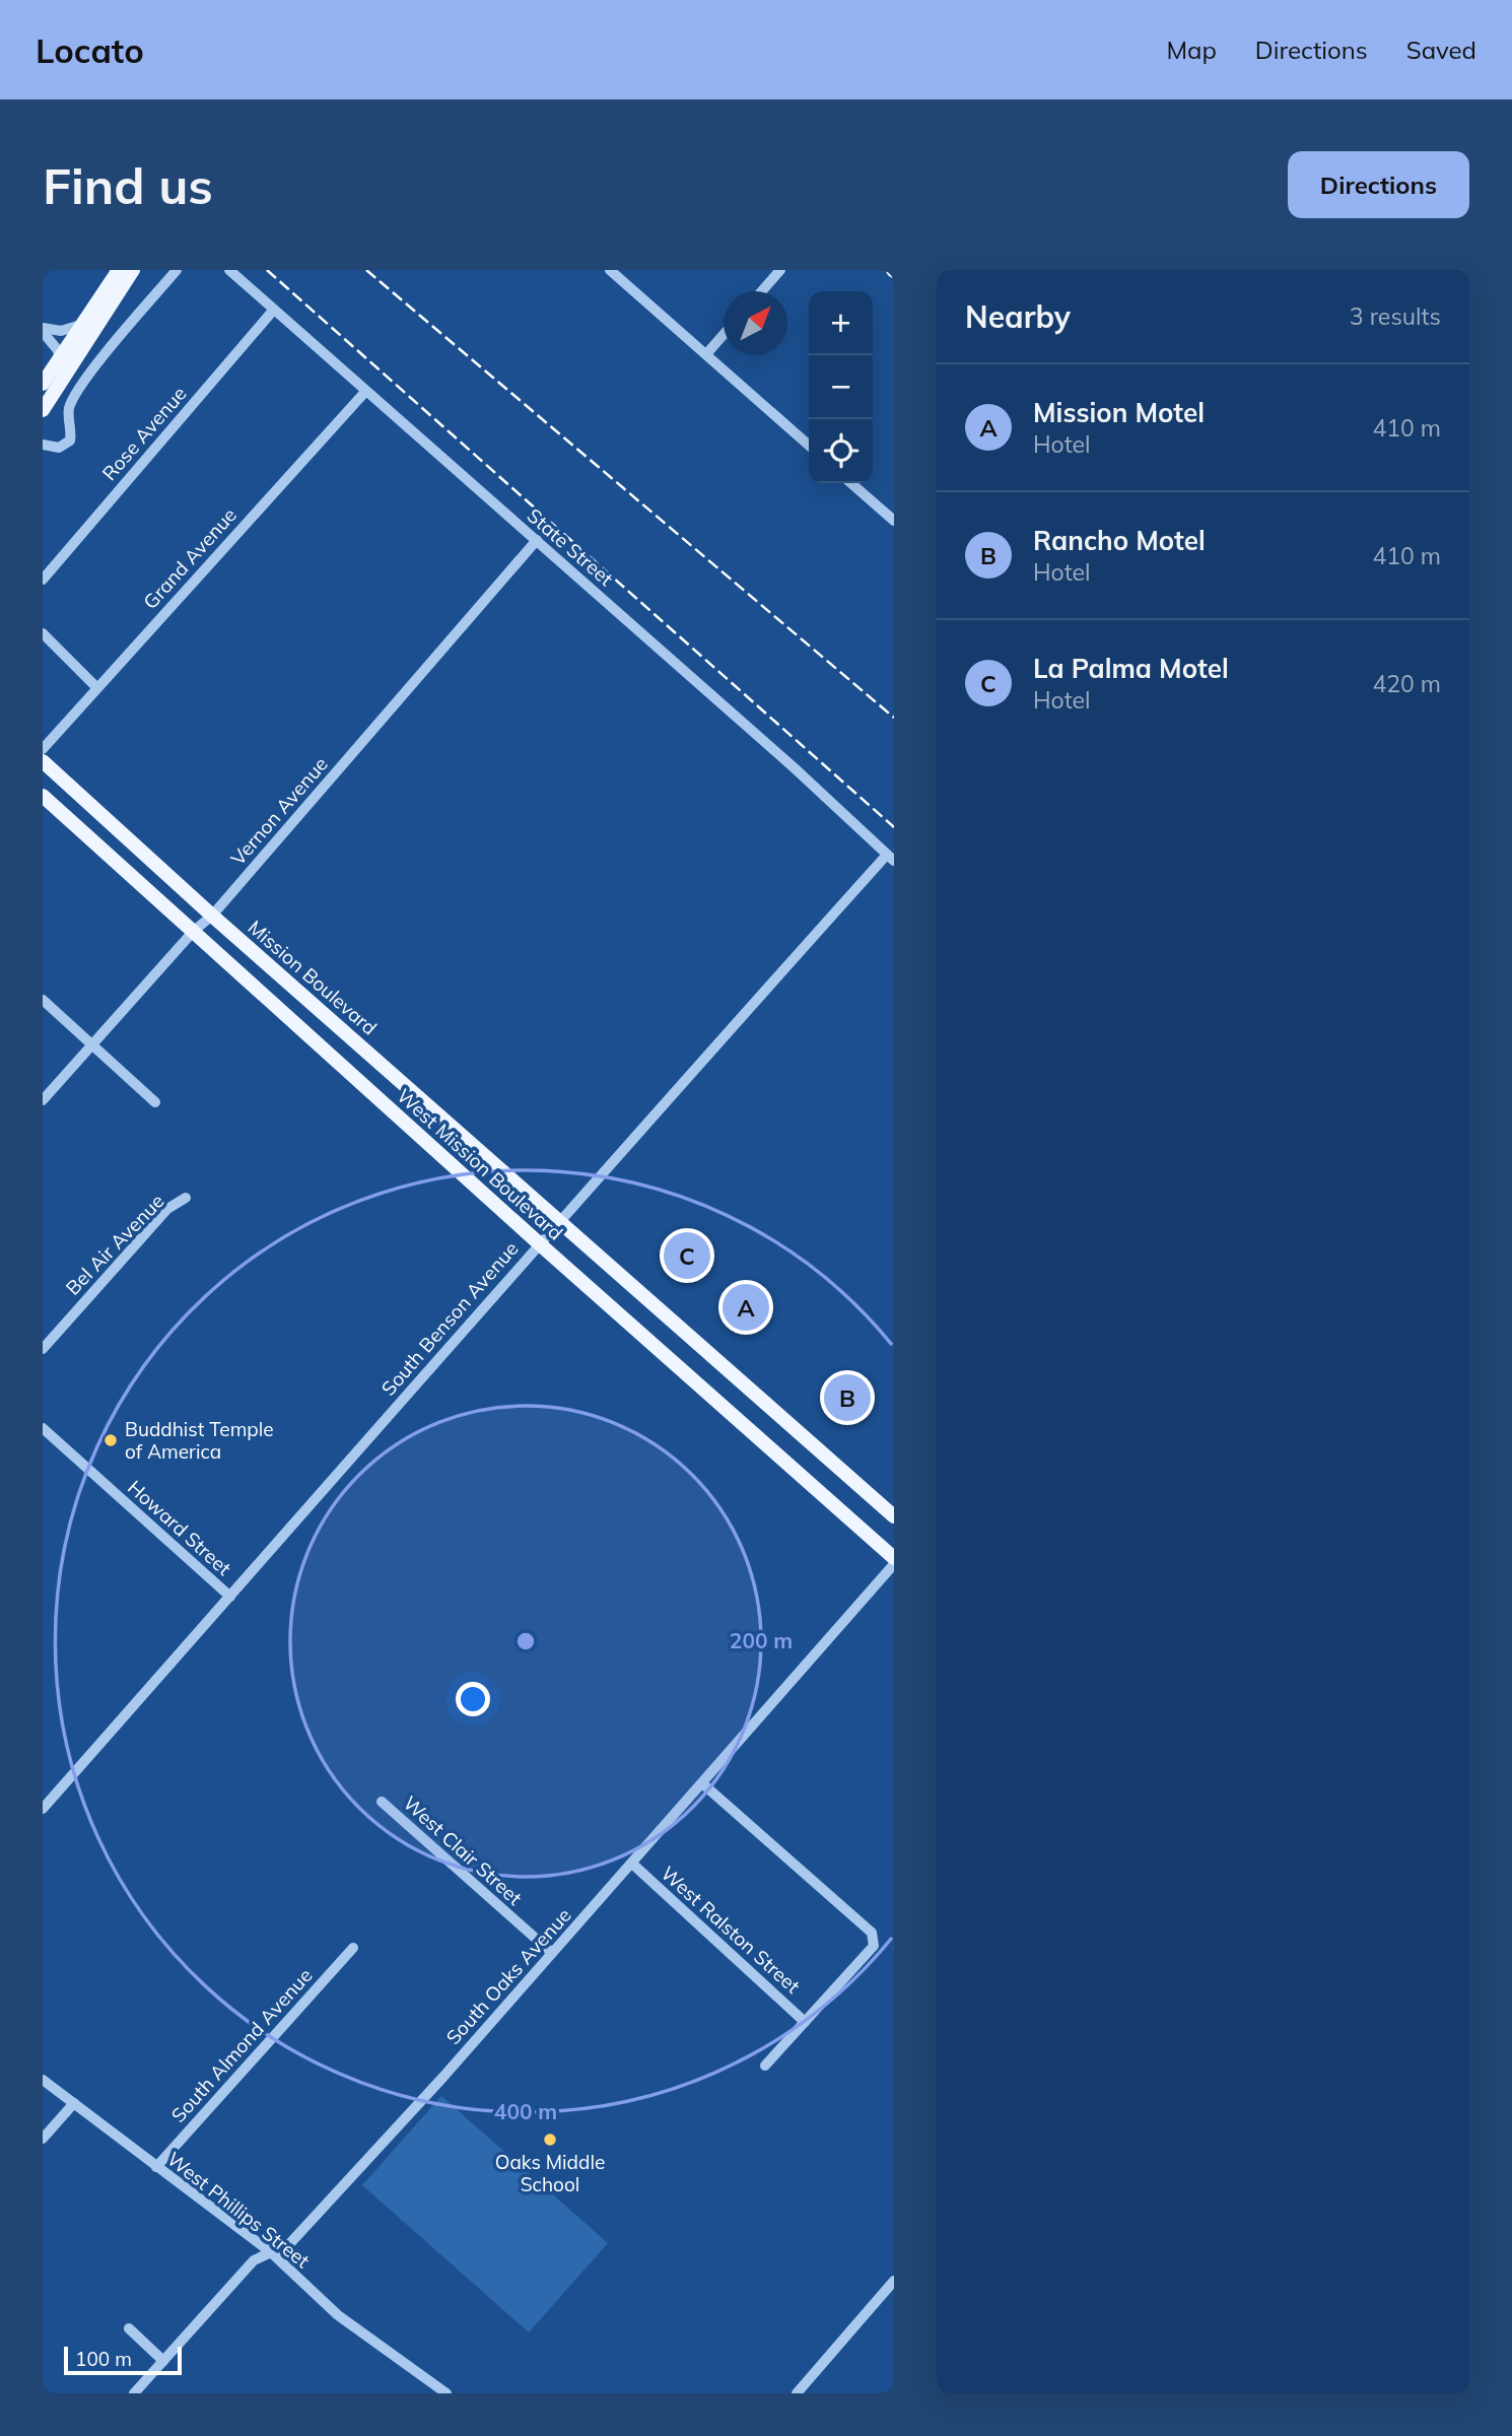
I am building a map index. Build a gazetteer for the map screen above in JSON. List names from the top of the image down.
{
  "streets": {
    "main road": ["Mission Boulevard", "West Mission Boulevard"],
    "street": [
      "Rose Avenue",
      "State Street",
      "Grand Avenue",
      "Vernon Avenue",
      "Bel Air Avenue",
      "South Benson Avenue",
      "Howard Street",
      "West Clair Street",
      "West Ralston Street",
      "South Oaks Avenue",
      "South Almond Avenue",
      "West Phillips Street"
    ]
  },
  "crossings": [
    ["Rose Avenue", "State Street"],
    ["State Street", "Grand Avenue"],
    ["State Street", "Vernon Avenue"],
    ["State Street", "South Benson Avenue"],
    ["Vernon Avenue", "Mission Boulevard"],
    ["Vernon Avenue", "West Mission Boulevard"],
    ["Mission Boulevard", "West Mission Boulevard"],
    ["Mission Boulevard", "South Benson Avenue"],
    ["West Mission Boulevard", "South Benson Avenue"],
    ["South Benson Avenue", "Howard Street"],
    ["West Clair Street", "South Oaks Avenue"],
    ["West Ralston Street", "South Oaks Avenue"],
    ["South Oaks Avenue", "West Phillips Street"],
    ["South Almond Avenue", "West Phillips Street"]
  ],
  "places": ["Buddhist Temple of America", "Oaks Middle School"],
  "scale_bar": "100 m",
  "north": "top right",
  "page": {
    "header": "Locato",
    "nav": ["Map", "Directions", "Saved"],
    "buttons": "Directions",
    "title": "Find us",
    "heading": ["Nearby", "3 results"],
    "map_buttons": ["+", "−"],
    "list": [
      {
        "mark": "A",
        "name": "Mission Motel",
        "note": "Hotel",
        "value": "410 m"
      },
      {
        "mark": "B",
        "name": "Rancho Motel",
        "note": "Hotel",
        "value": "410 m"
      },
      {
        "mark": "C",
        "name": "La Palma Motel",
        "note": "Hotel",
        "value": "420 m"
      }
    ],
    "pins": ["C", "A", "B"],
    "scale": "100 m"
  },
  "rings": ["200 m", "400 m"]
}
